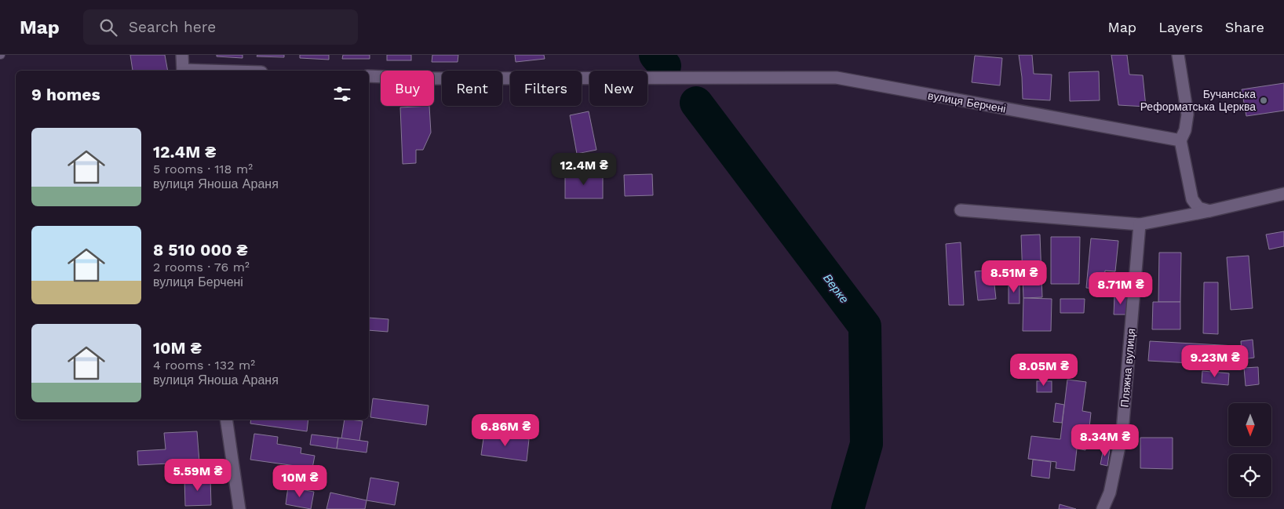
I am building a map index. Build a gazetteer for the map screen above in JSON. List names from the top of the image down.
{
  "streets": {
    "street": ["вулиця Берчені", "Пляжна вулиця"]
  },
  "water": ["Верке"],
  "places": ["Бучанська Реформатська Церква"],
  "north": "bottom",
  "page": {
    "header": "Map",
    "search": "Search here",
    "nav": ["Map", "Layers", "Share"],
    "chip": [
      "Buy",
      "Rent",
      "Filters",
      "New"
    ],
    "heading": "9 homes",
    "list": [
      {
        "name": "12.4M ₴",
        "note": "5 rooms · 118 m² · вулиця Яноша Араня"
      },
      {
        "name": "8 510 000 ₴",
        "note": "2 rooms · 76 m² · вулиця Берчені"
      },
      {
        "name": "10M ₴",
        "note": "4 rooms · 132 m² · вулиця Яноша Араня"
      }
    ],
    "price": [
      "12.4M ₴",
      "8.51M ₴",
      "8.71M ₴",
      "9.23M ₴",
      "8.05M ₴",
      "6.86M ₴",
      "8.34M ₴",
      "5.59M ₴",
      "10M ₴"
    ]
  }
}
